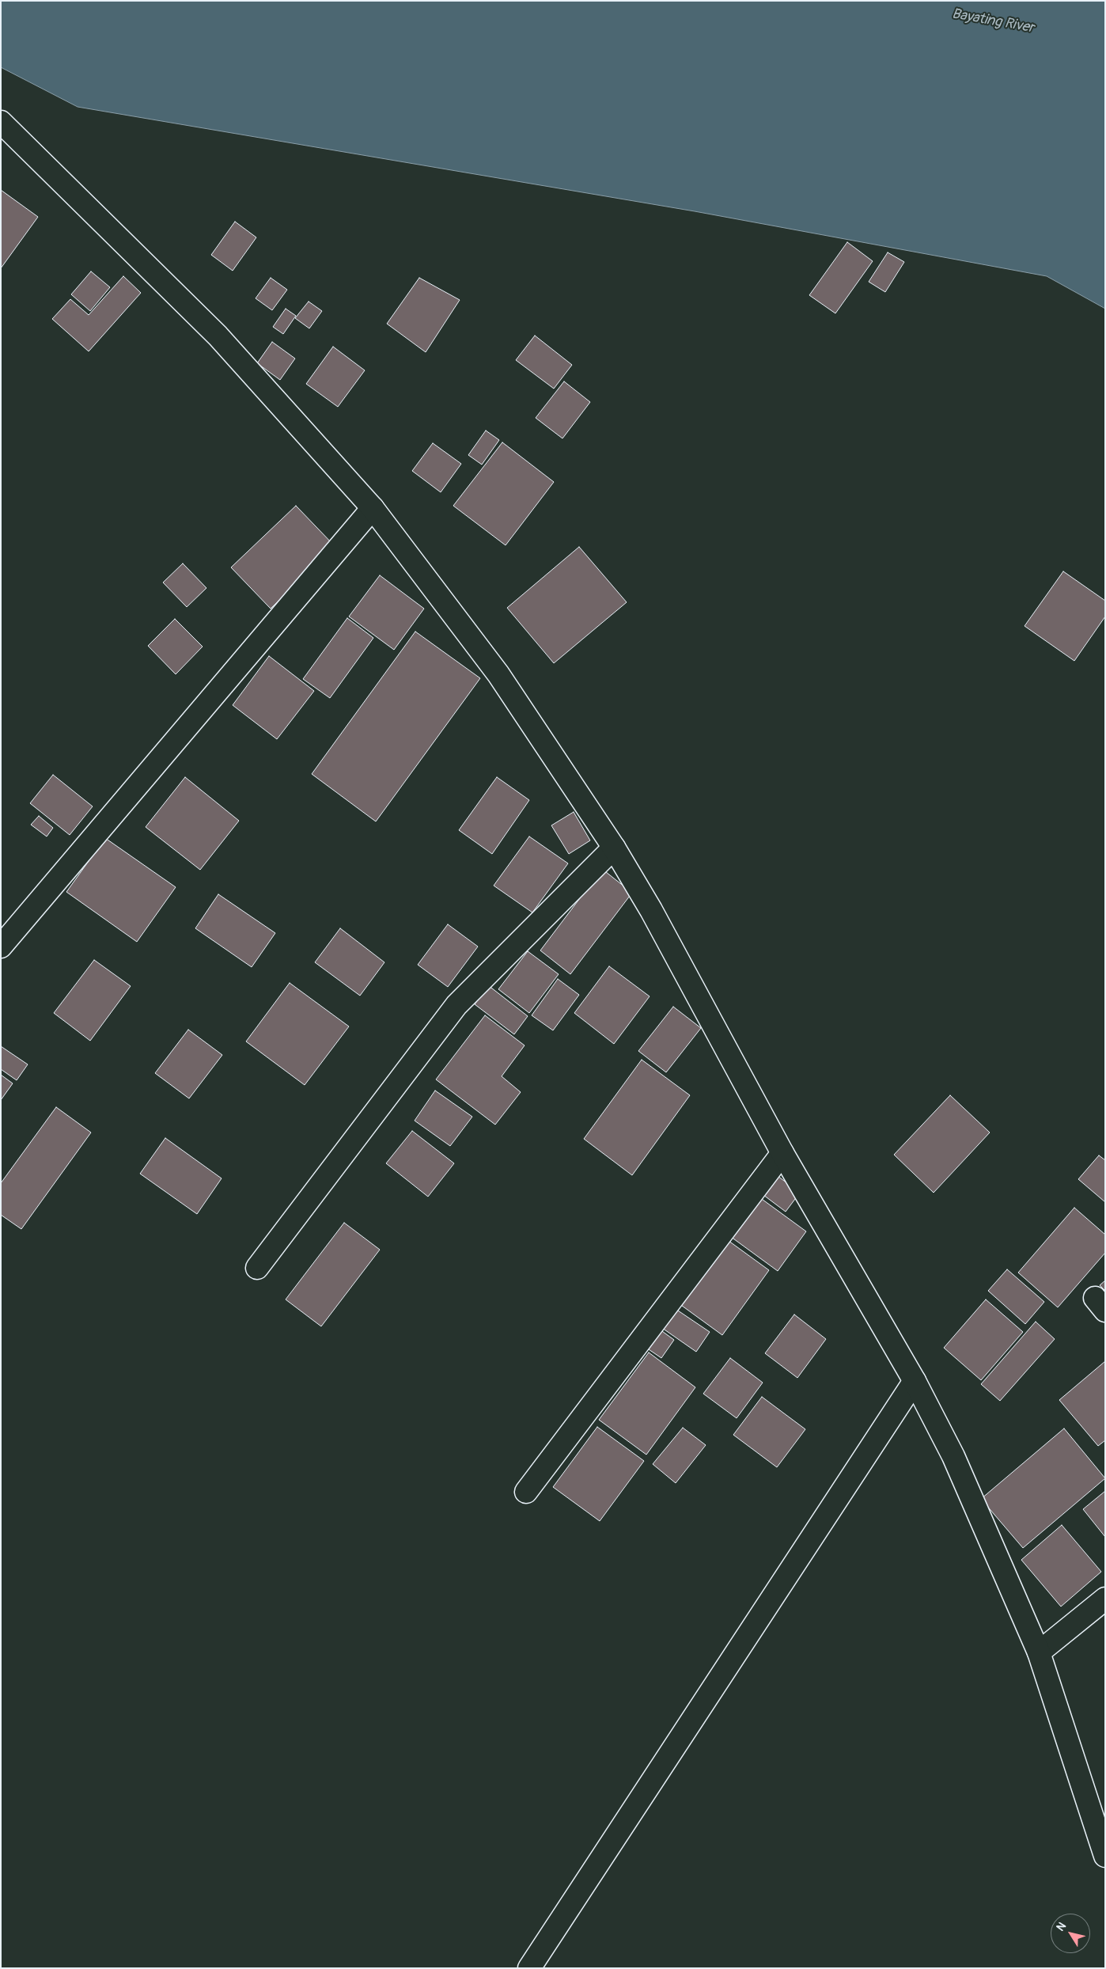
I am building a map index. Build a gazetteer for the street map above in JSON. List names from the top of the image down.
{
  "water": ["Bayating River"],
  "north": "top left"
}
